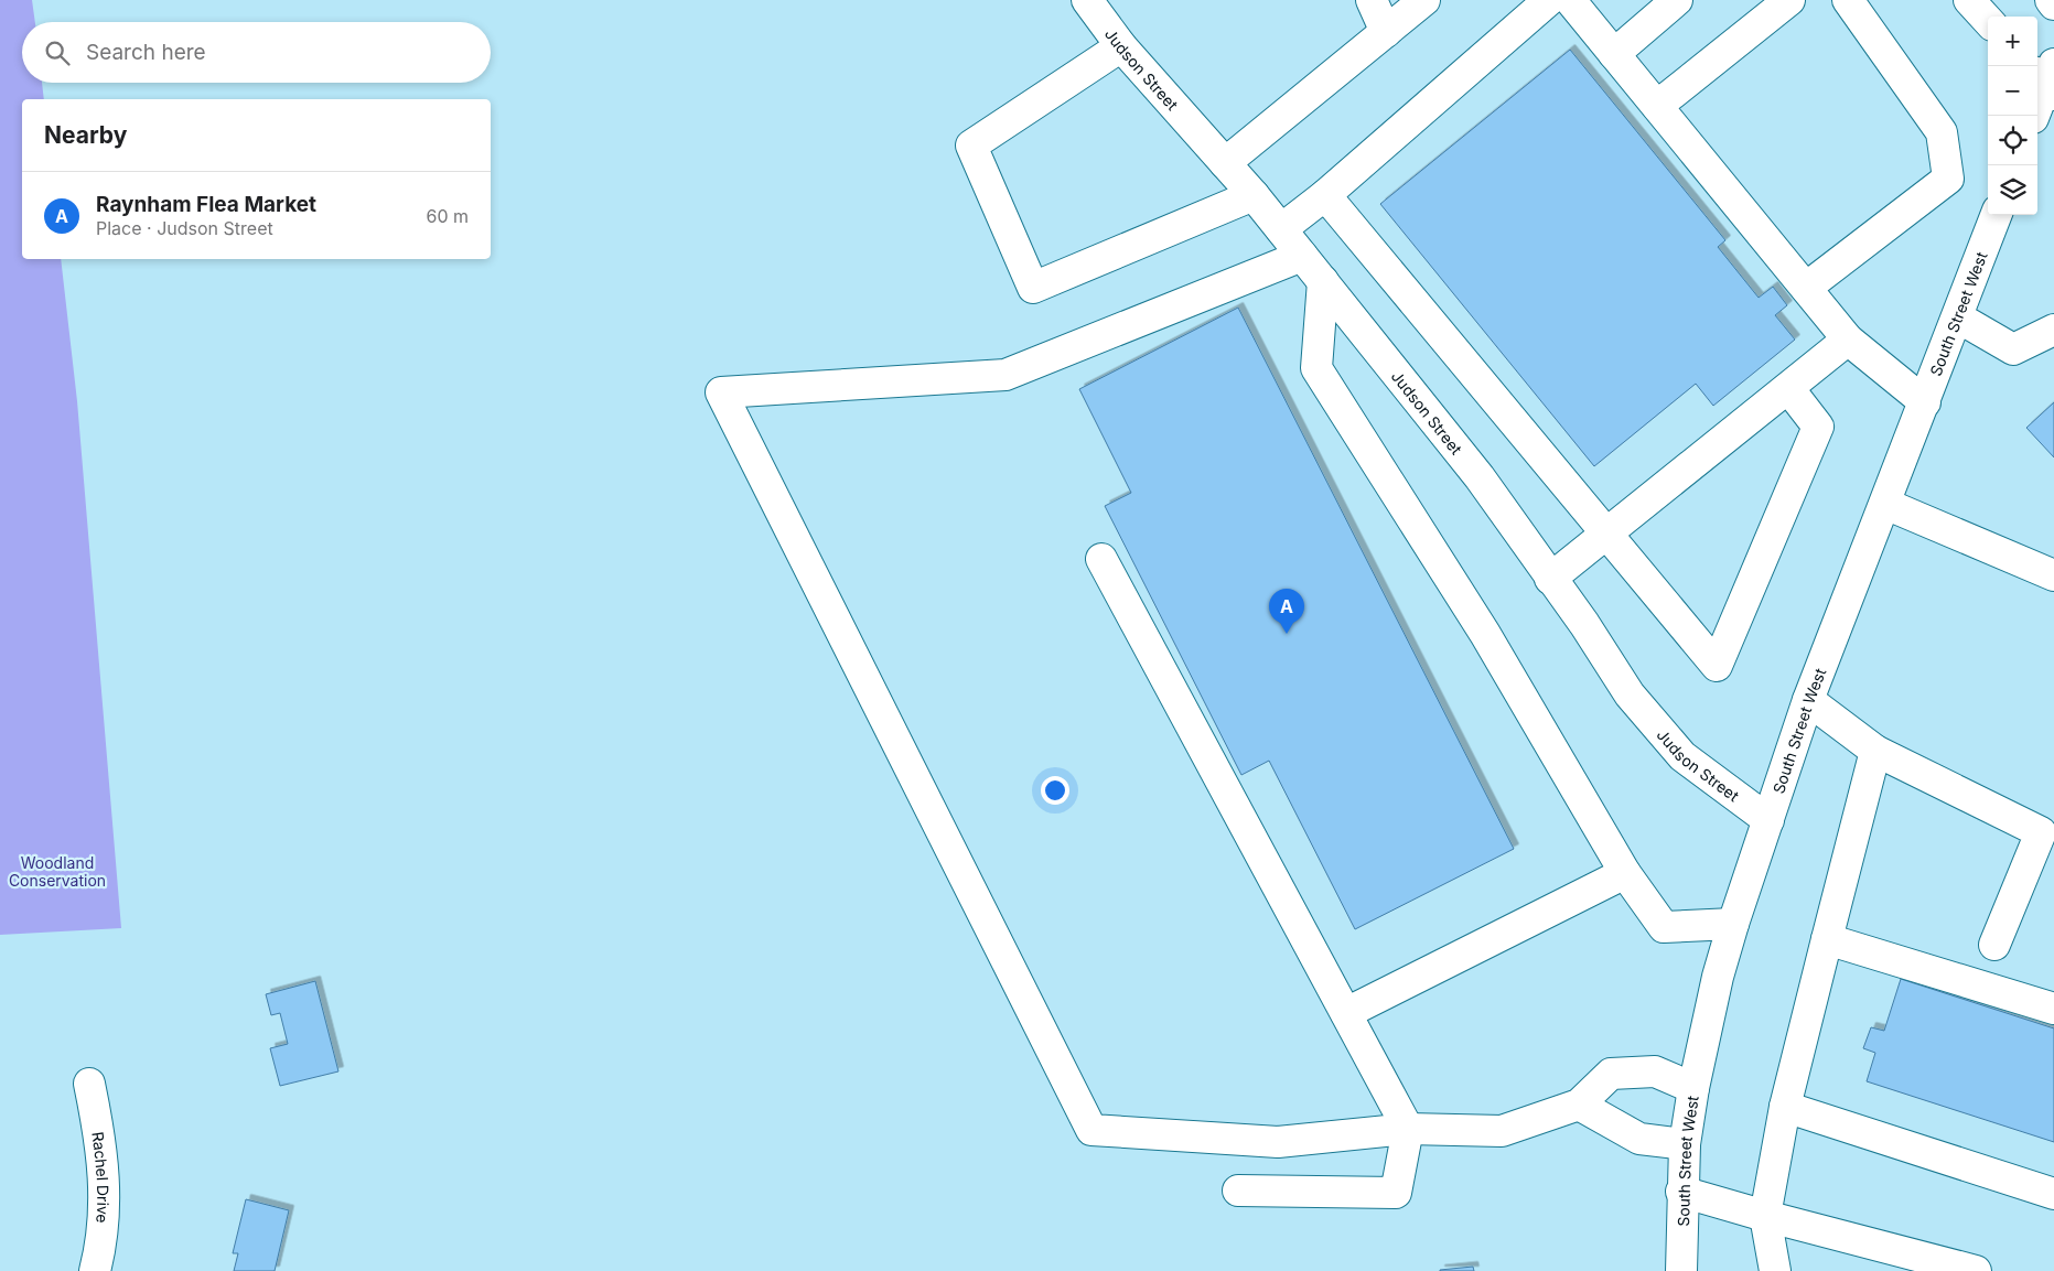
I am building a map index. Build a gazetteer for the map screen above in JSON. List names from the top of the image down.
{
  "streets": {
    "main road": ["Judson Street", "South Street West", "Rachel Drive"]
  },
  "crossings": [
    ["Judson Street", "South Street West"]
  ],
  "parks": ["Woodland Conservation"],
  "page": {
    "map_buttons": ["+", "−"],
    "search": "Search here",
    "heading": "Nearby",
    "list": [
      {
        "mark": "A",
        "name": "Raynham Flea Market",
        "note": "Place · Judson Street",
        "value": "60 m"
      }
    ],
    "pins": "A"
  }
}
